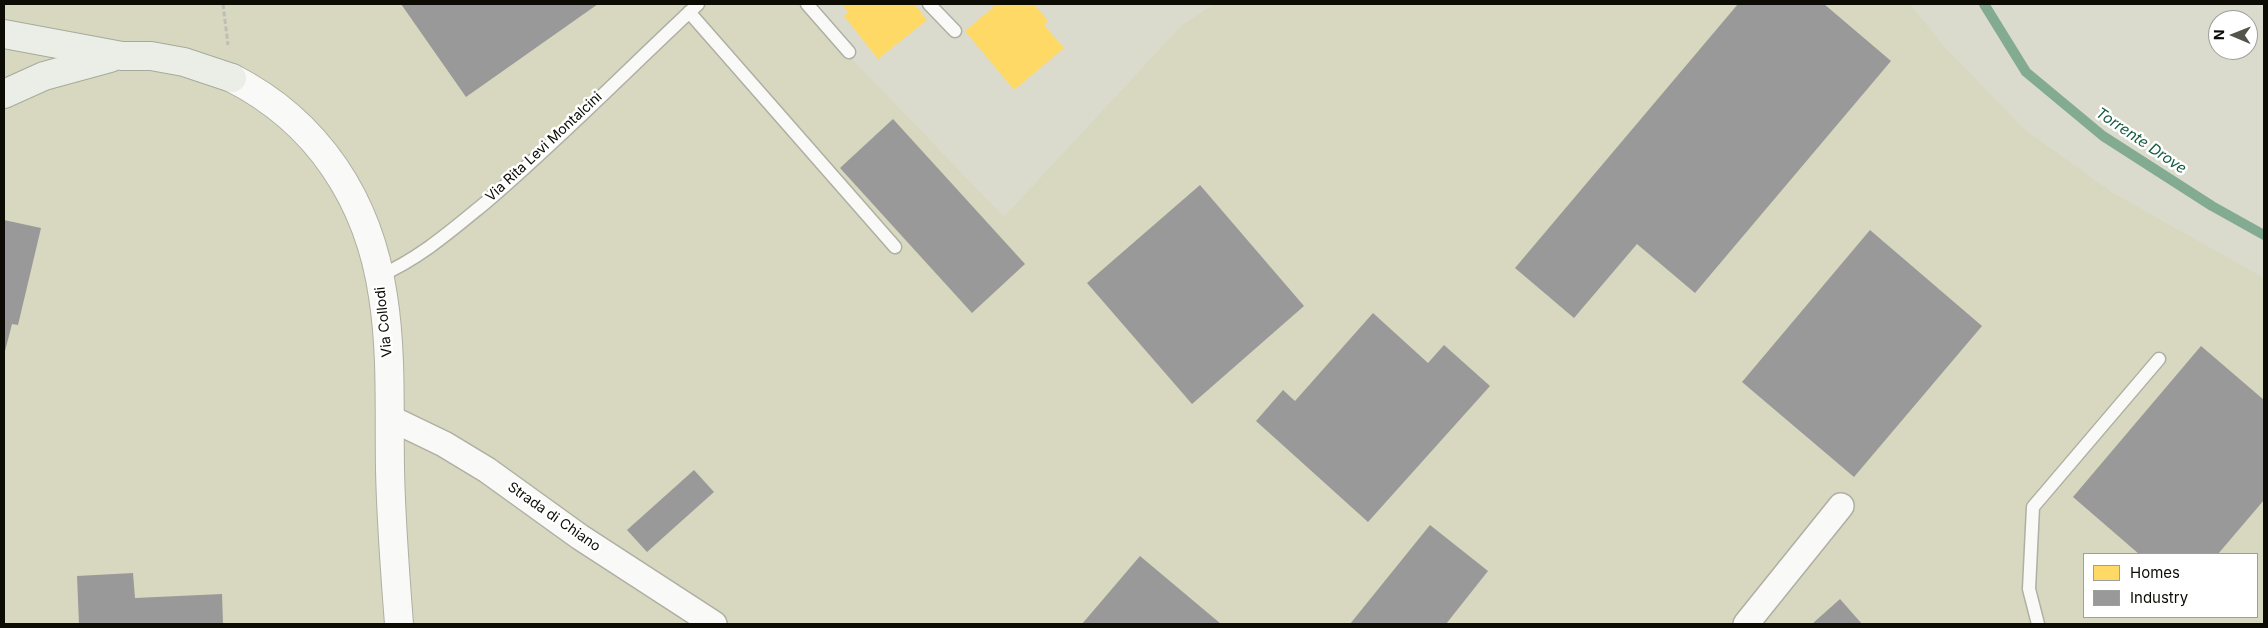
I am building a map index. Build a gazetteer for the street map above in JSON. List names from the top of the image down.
{
  "streets": {
    "street": ["Via Collodi", "Strada di Chiano"],
    "lane": ["Via Rita Levi Montalcini"]
  },
  "crossings": [
    ["Via Rita Levi Montalcini", "Via Collodi"],
    ["Via Collodi", "Strada di Chiano"]
  ],
  "water": ["Torrente Drove"],
  "legend": ["Homes", "Industry"],
  "north": "left"
}
